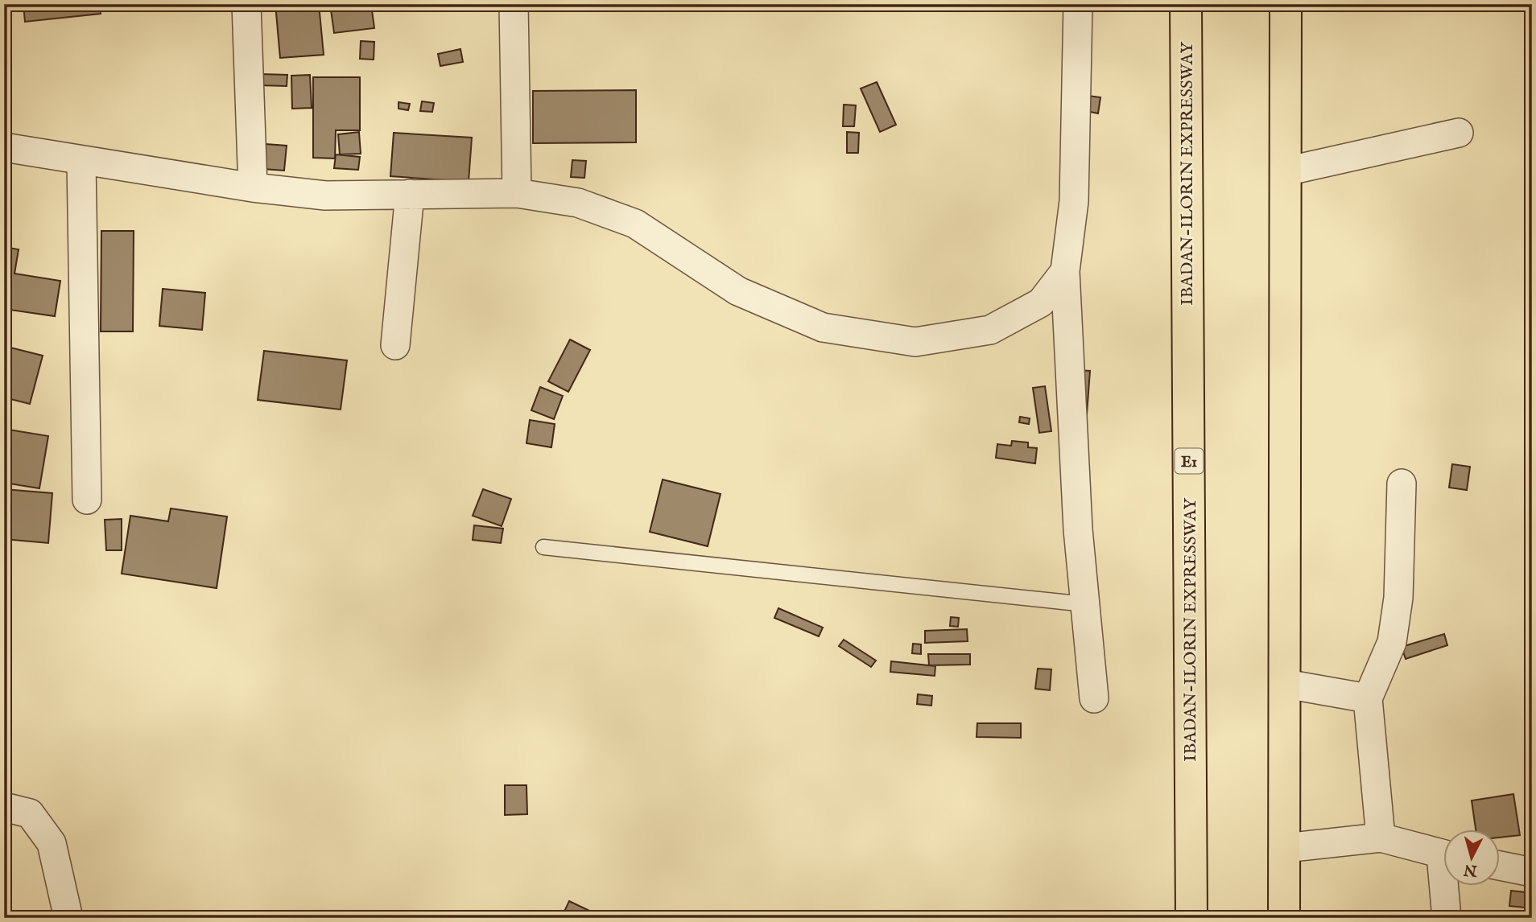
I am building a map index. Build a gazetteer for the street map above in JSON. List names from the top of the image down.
{
  "streets": {
    "highway": ["IBADAN-ILORIN EXPRESSWAY", "E1"]
  },
  "north": "bottom"
}
